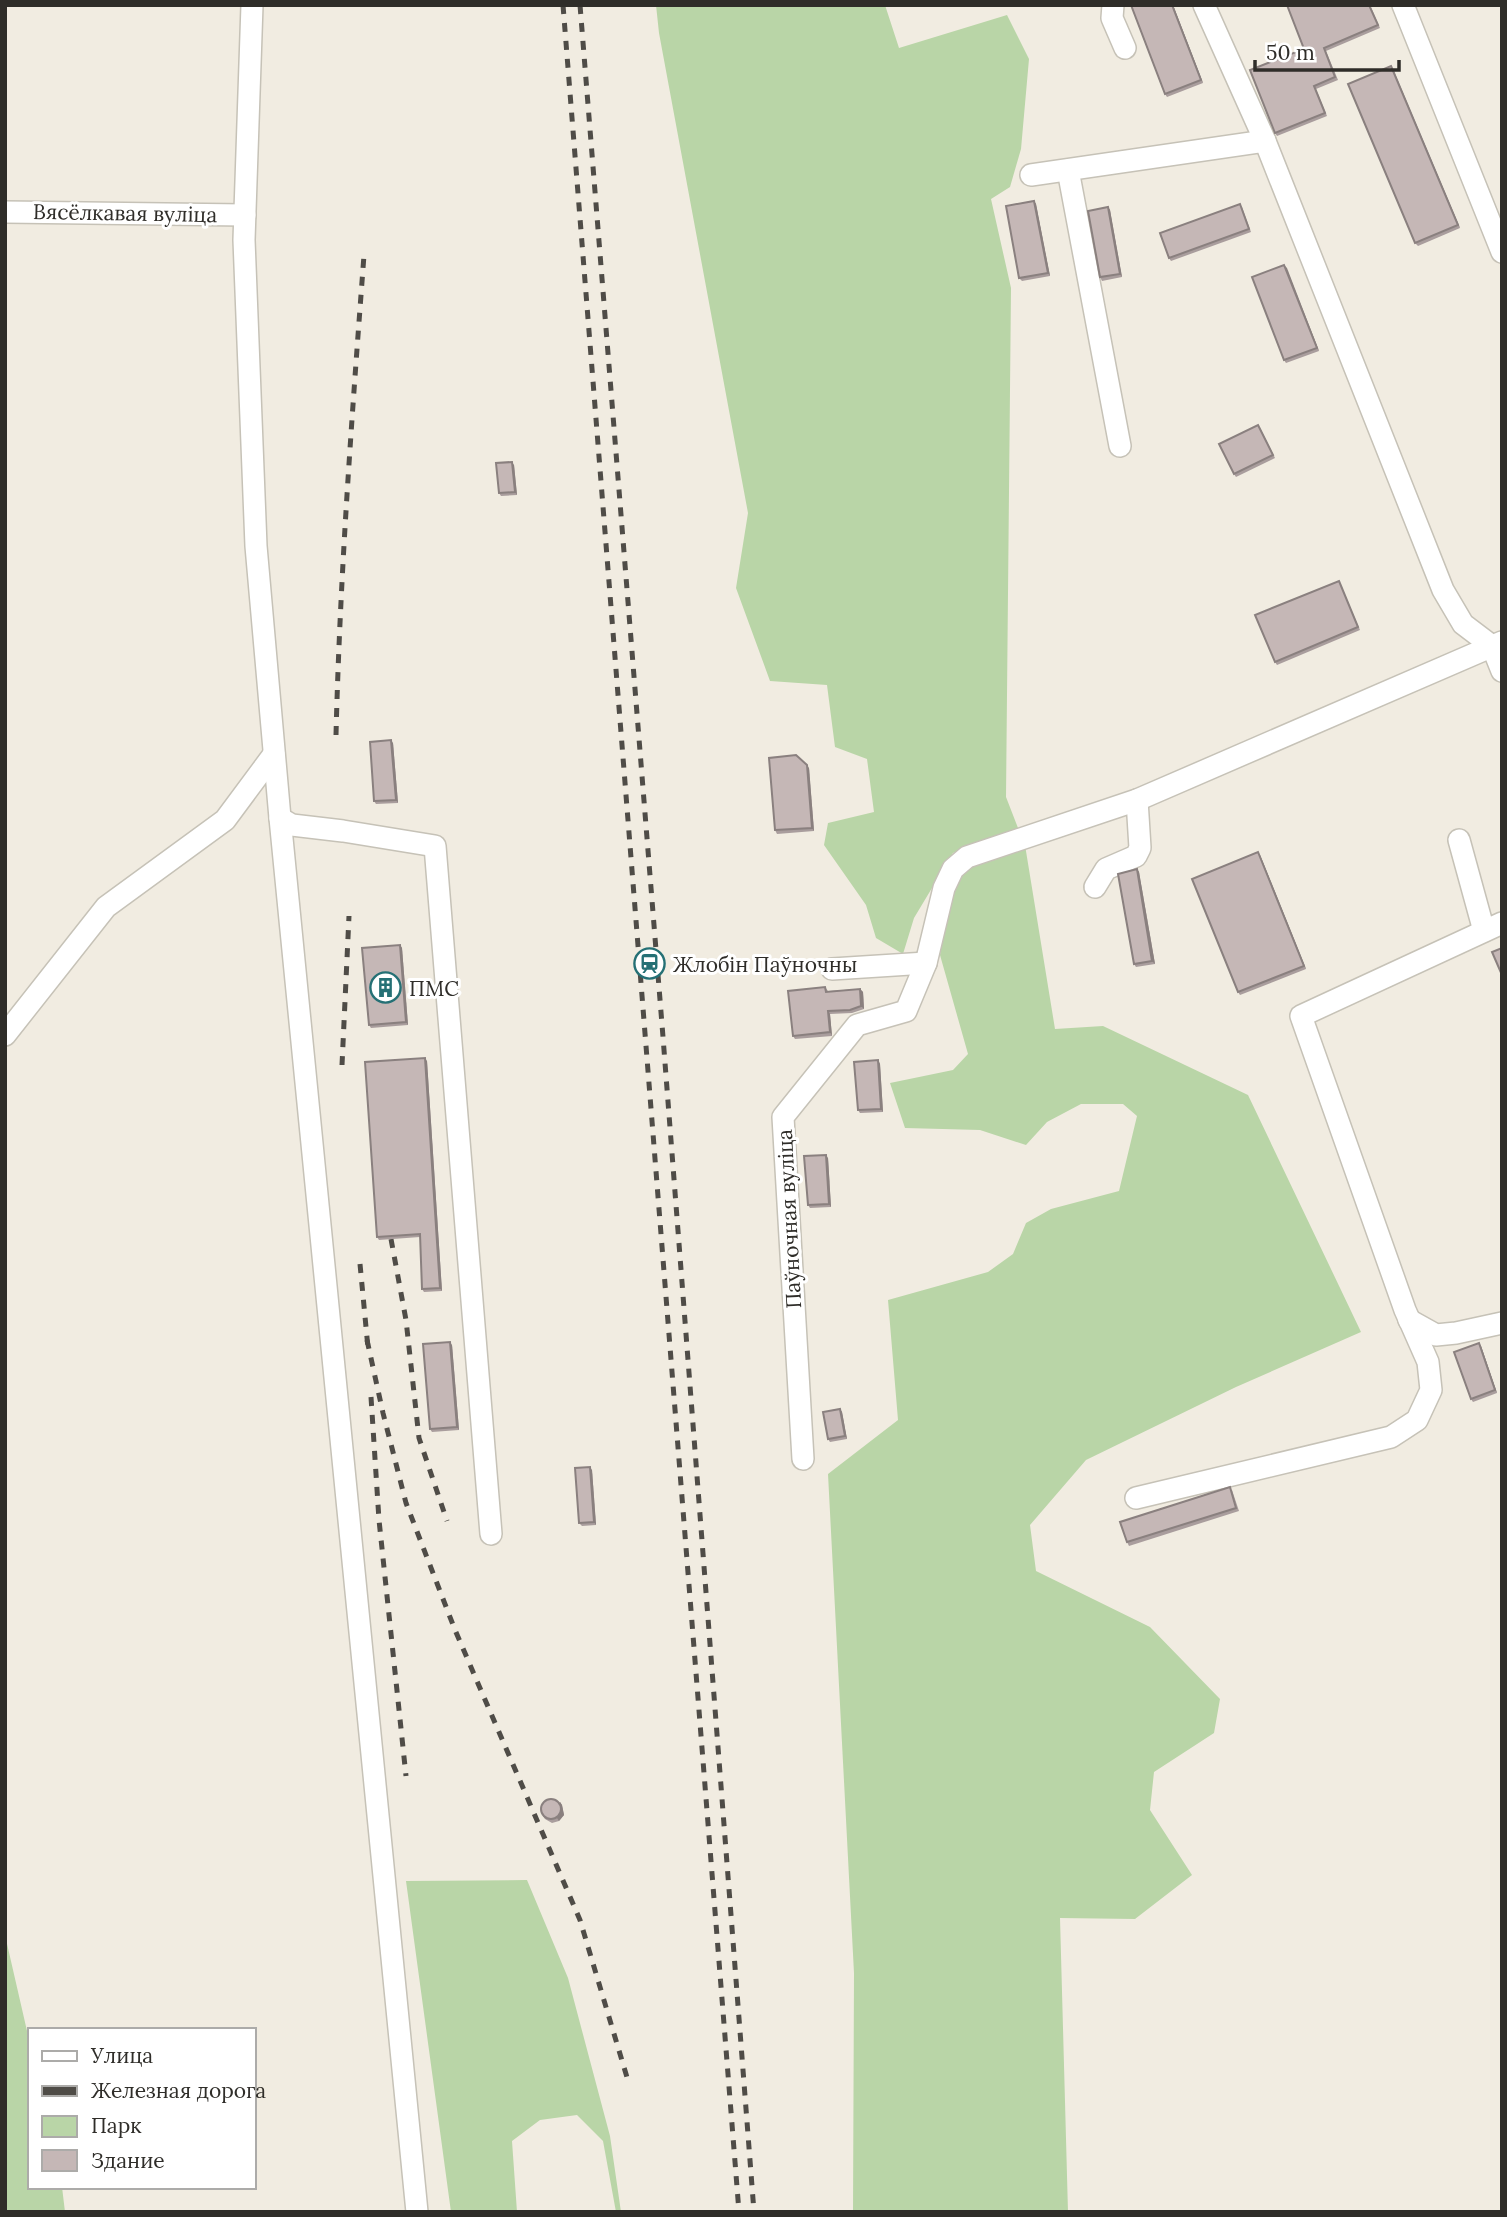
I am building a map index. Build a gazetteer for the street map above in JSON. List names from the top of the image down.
{
  "streets": {
    "street": ["Вясёлкавая вуліца", "Паўночная вуліца"]
  },
  "places": {
    "station": ["Жлобін Паўночны"],
    "building": ["ПМС"]
  },
  "legend": [
    "Улица",
    "Железная дорога",
    "Парк",
    "Здание"
  ],
  "scale_bar": "50 m"
}
